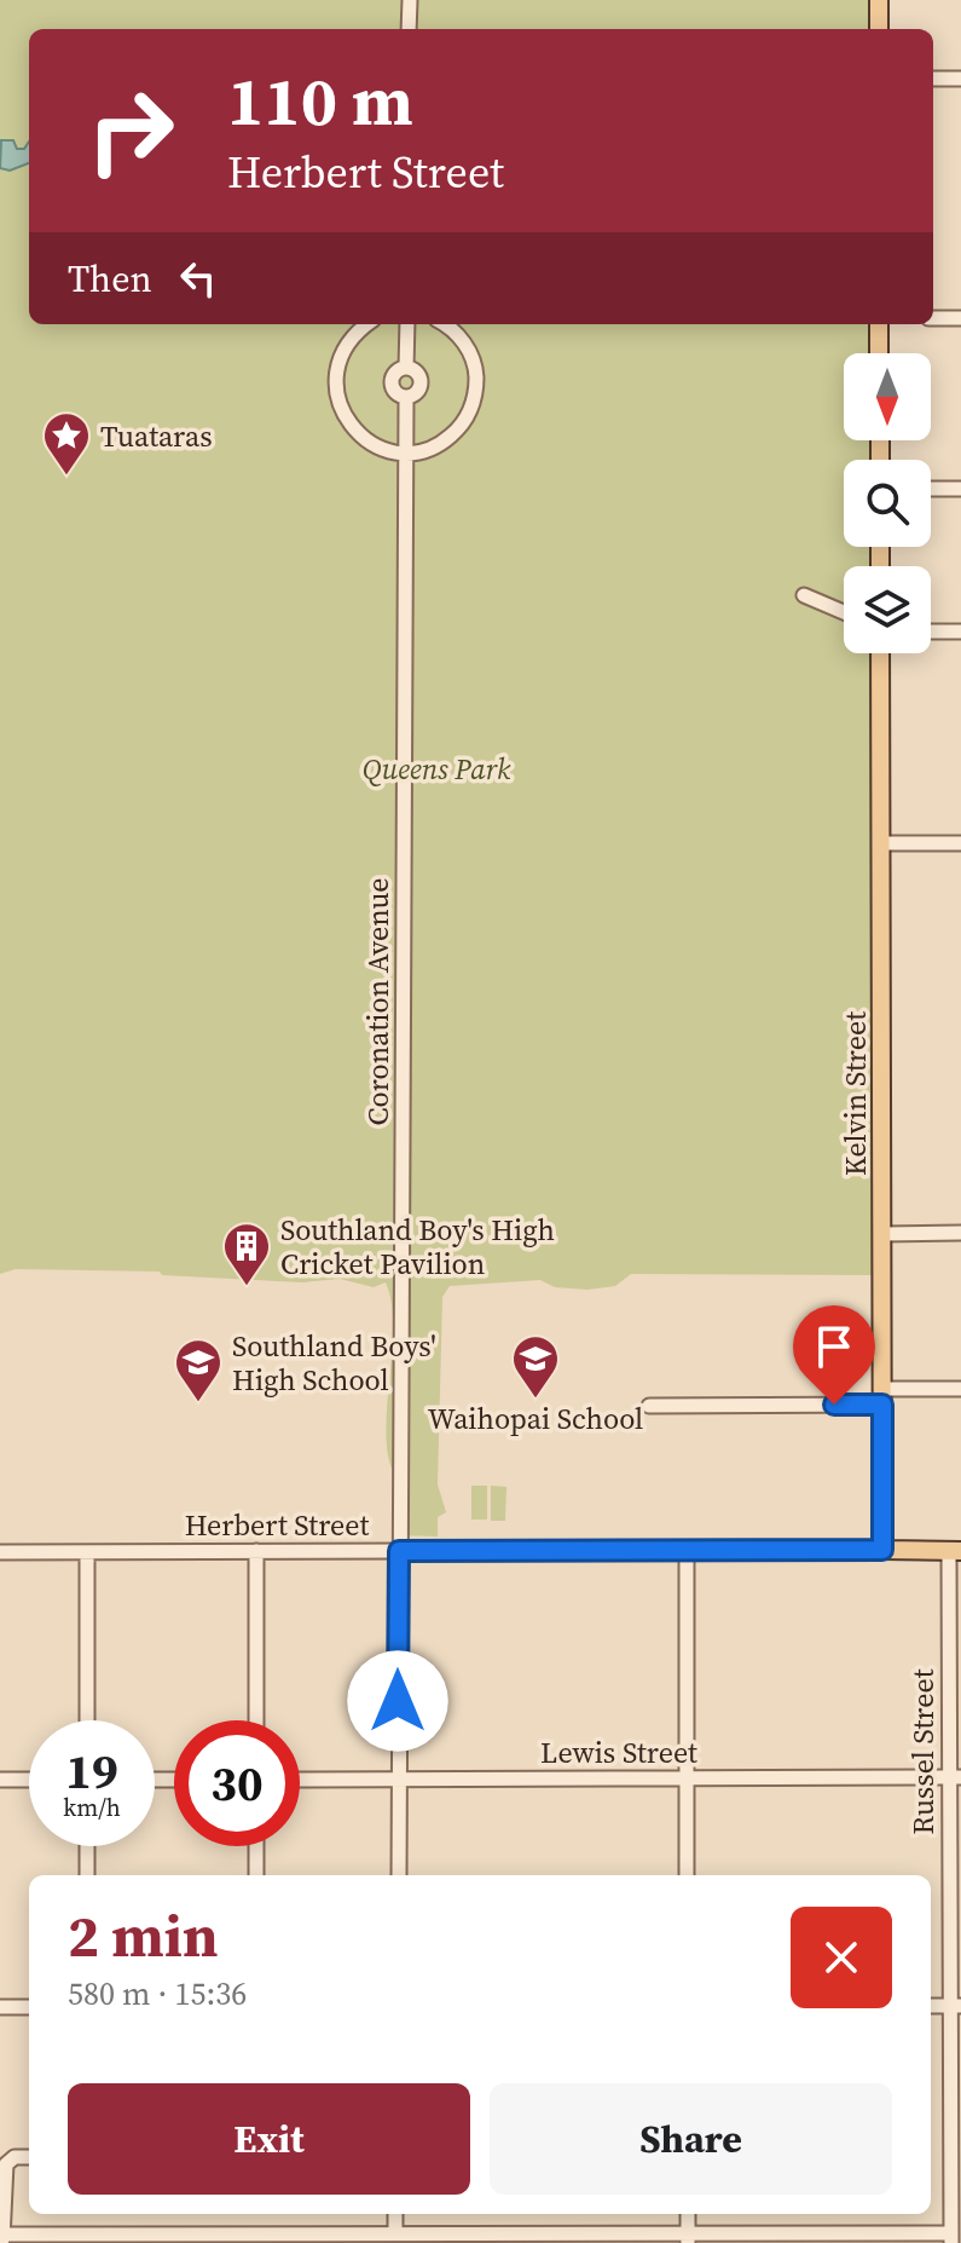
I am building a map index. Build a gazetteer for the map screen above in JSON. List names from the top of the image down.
{
  "streets": {
    "main road": ["Kelvin Street", "Herbert Street"],
    "street": ["Coronation Avenue", "Lewis Street", "Russel Street"]
  },
  "crossings": [
    ["Coronation Avenue", "Herbert Street"],
    ["Coronation Avenue", "Lewis Street"],
    ["Kelvin Street", "Herbert Street"],
    ["Herbert Street", "Russel Street"],
    ["Lewis Street", "Russel Street"]
  ],
  "parks": ["Queens Park"],
  "places": {
    "place": ["Tuataras"],
    "building": ["Southland Boy's High Cricket Pavilion"],
    "school or university": ["Waihopai School", "Southland Boys' High School"]
  },
  "north": "bottom",
  "page": {
    "turn": ["110 m", "Herbert Street"],
    "then": "Then",
    "speed": "19 km/h",
    "limit": "30",
    "heading": ["2 min", "580 m · 15:36"],
    "buttons": ["Exit", "Share"]
  }
}
